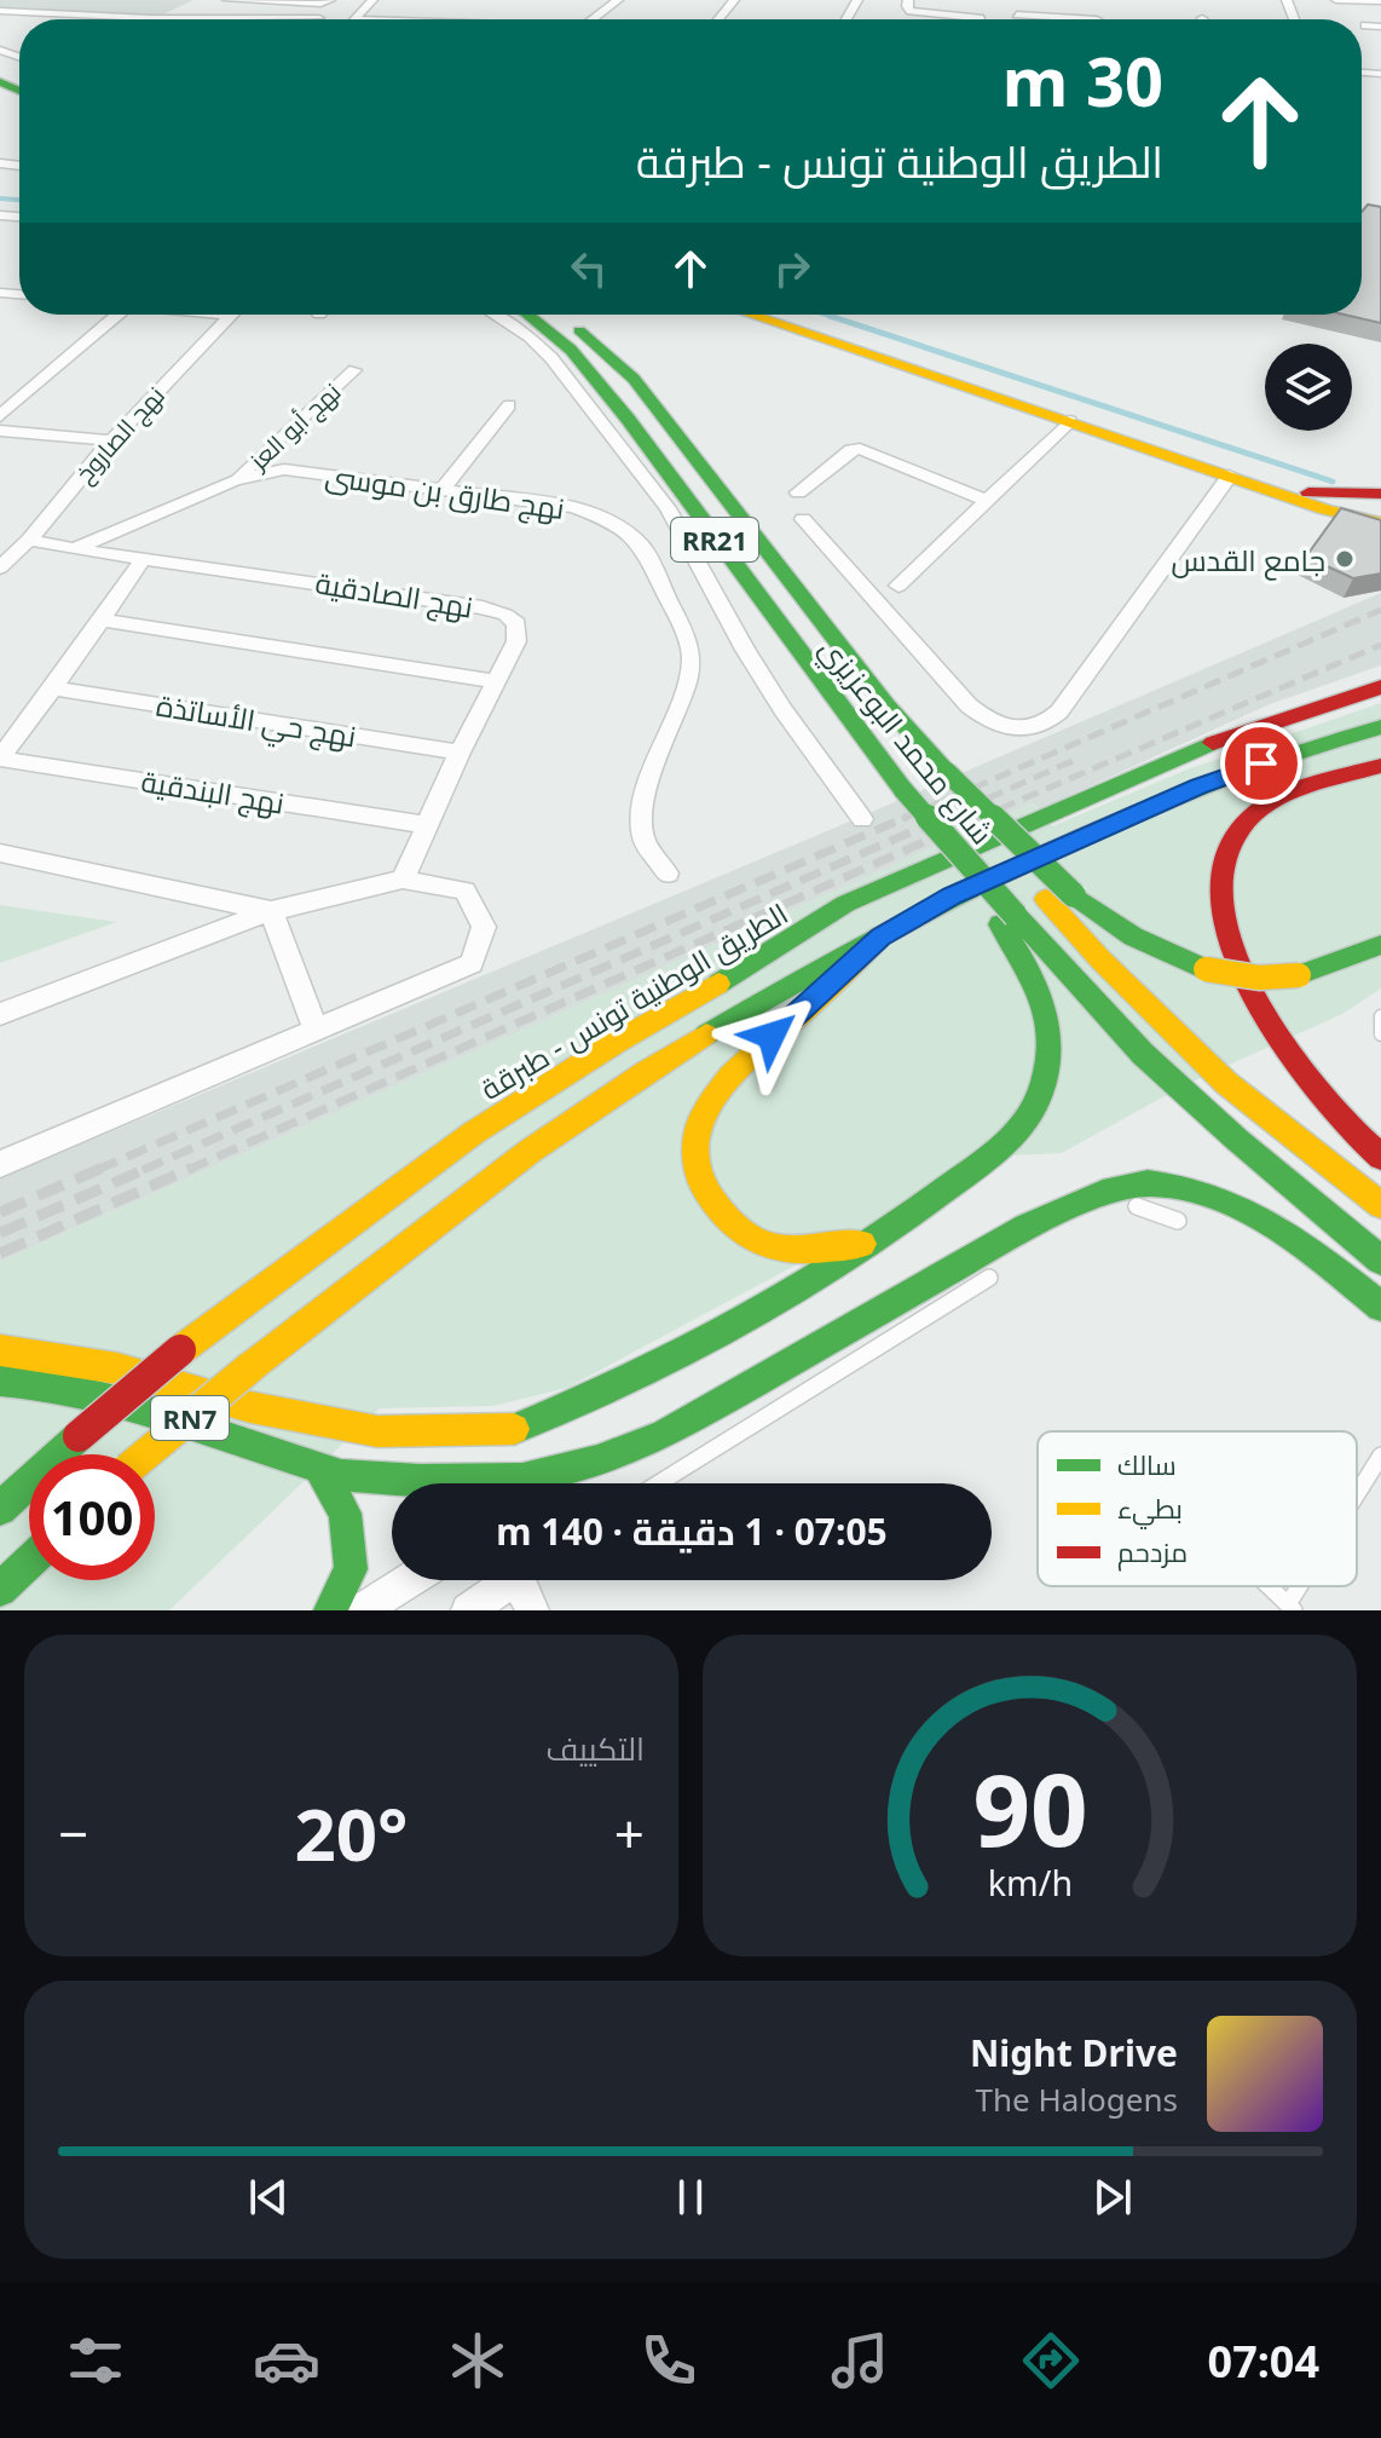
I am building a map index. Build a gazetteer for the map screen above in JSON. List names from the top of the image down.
{
  "streets": {
    "main road": [
      "RR21",
      "شارع محمد البوعزيزي",
      "الطريق الوطنية تونس - طبرقة",
      "RN7"
    ],
    "street": [
      "نهج أبو العز",
      "نهج الصاروخ",
      "نهج طارق بن موسى",
      "نهج الصادقية",
      "نهج حي الأساتذة",
      "نهج البندقية"
    ]
  },
  "crossings": [
    ["نهج أبو العز", "نهج طارق بن موسى"],
    ["نهج الصاروخ", "نهج الصادقية"],
    ["نهج طارق بن موسى", "نهج الصادقية"],
    ["نهج الصادقية", "نهج حي الأساتذة"],
    ["نهج الصادقية", "نهج البندقية"]
  ],
  "places": ["جامع القدس"],
  "legend": ["سالك", "بطيء", "مزدحم"],
  "page": {
    "turn": ["30 m", "الطريق الوطنية تونس - طبرقة"],
    "limit": "100",
    "trip": "07:05 · 1 دقيقة · 140 m",
    "tile": "التكييف",
    "heat": ["−", "20°", "+"],
    "song": ["Night Drive", "The Halogens"],
    "tabs": "07:04",
    "gauge": ["90", "km/h"]
  }
}
